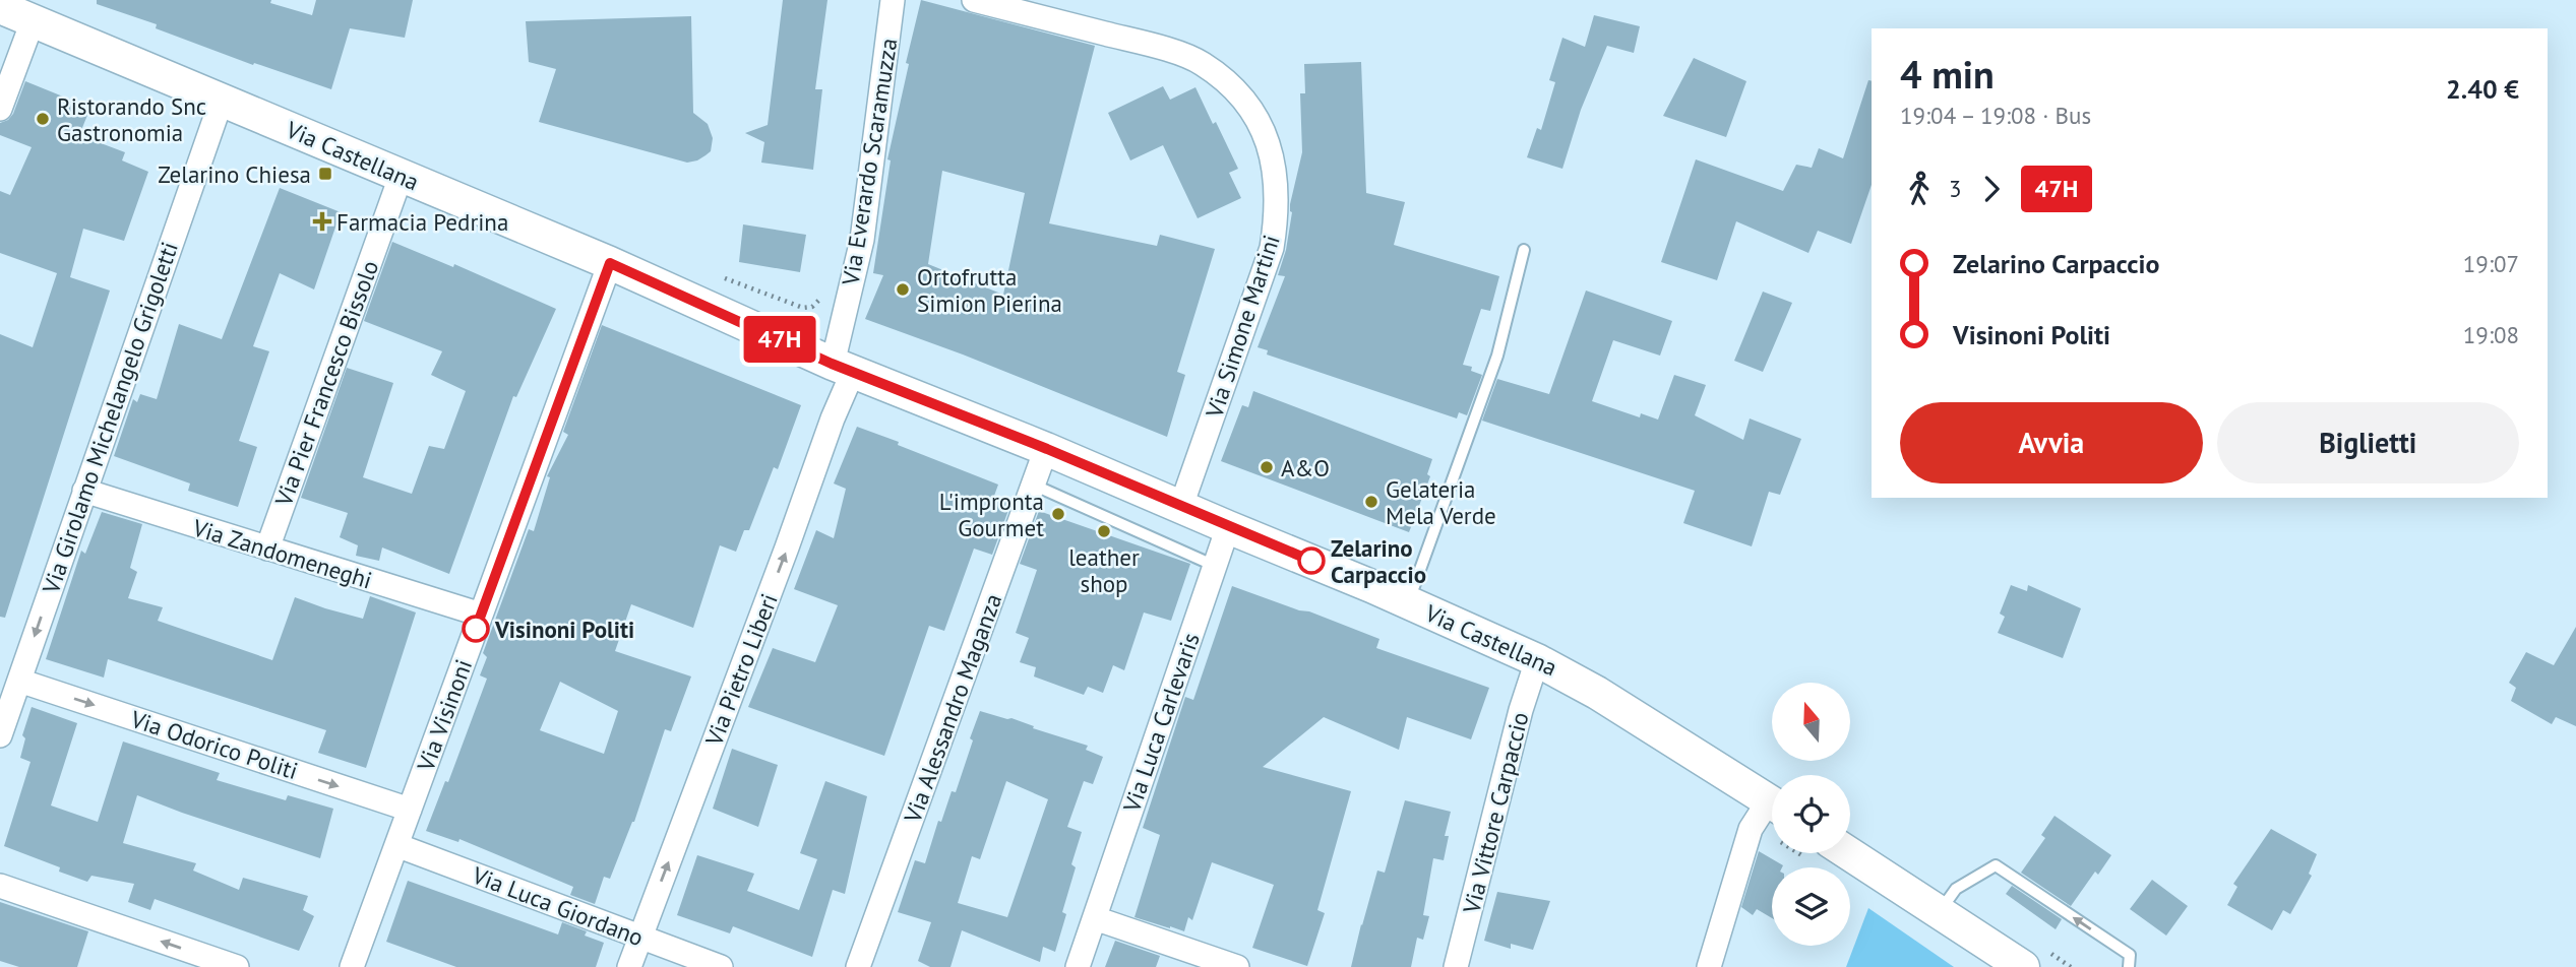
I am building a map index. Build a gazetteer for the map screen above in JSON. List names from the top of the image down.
{
  "streets": {
    "street": [
      "Via Castellana",
      "Via Everardo Scaramuzza",
      "Via Simone Martini",
      "Via Pier Francesco Bissolo",
      "Via Girolamo Michelangelo Grigoletti",
      "Via Zandomeneghi",
      "Via Pietro Liberi",
      "Via Alessandro Maganza",
      "Via Visinoni",
      "Via Luca Carlevaris",
      "Via Odorico Politi",
      "Via Vittore Carpaccio",
      "Via Luca Giordano"
    ]
  },
  "crossings": [
    ["Via Castellana", "Via Everardo Scaramuzza"],
    ["Via Castellana", "Via Simone Martini"],
    ["Via Castellana", "Via Pier Francesco Bissolo"],
    ["Via Castellana", "Via Girolamo Michelangelo Grigoletti"],
    ["Via Castellana", "Via Pietro Liberi"],
    ["Via Castellana", "Via Alessandro Maganza"],
    ["Via Castellana", "Via Visinoni"],
    ["Via Castellana", "Via Luca Carlevaris"],
    ["Via Castellana", "Via Vittore Carpaccio"],
    ["Via Everardo Scaramuzza", "Via Pietro Liberi"],
    ["Via Pier Francesco Bissolo", "Via Zandomeneghi"],
    ["Via Girolamo Michelangelo Grigoletti", "Via Zandomeneghi"],
    ["Via Girolamo Michelangelo Grigoletti", "Via Odorico Politi"],
    ["Via Zandomeneghi", "Via Visinoni"],
    ["Via Pietro Liberi", "Via Luca Giordano"],
    ["Via Visinoni", "Via Odorico Politi"],
    ["Via Visinoni", "Via Luca Giordano"]
  ],
  "one_way": ["Via Pietro Liberi"],
  "places": {
    "other": [
      "Ristorando Snc Gastronomia",
      "Ortofrutta Simion Pierina",
      "A&O",
      "Gelateria Mela Verde",
      "L'impronta Gourmet",
      "leather shop",
      "Zelarino Carpaccio",
      "Visinoni Politi"
    ],
    "transit": ["Zelarino Chiesa"],
    "health": ["Farmacia Pedrina"]
  },
  "lines": ["bus line 47H"],
  "north": "top",
  "page": {
    "on_map": "47H",
    "heading": ["4 min", "19:04 – 19:08 · Bus", "2.40 €"],
    "legs": ["3", "47H"],
    "list": [
      {
        "name": "Zelarino Carpaccio",
        "value": "19:07"
      },
      {
        "name": "Visinoni Politi",
        "value": "19:08"
      }
    ],
    "buttons": ["Avvia", "Biglietti"]
  }
}
